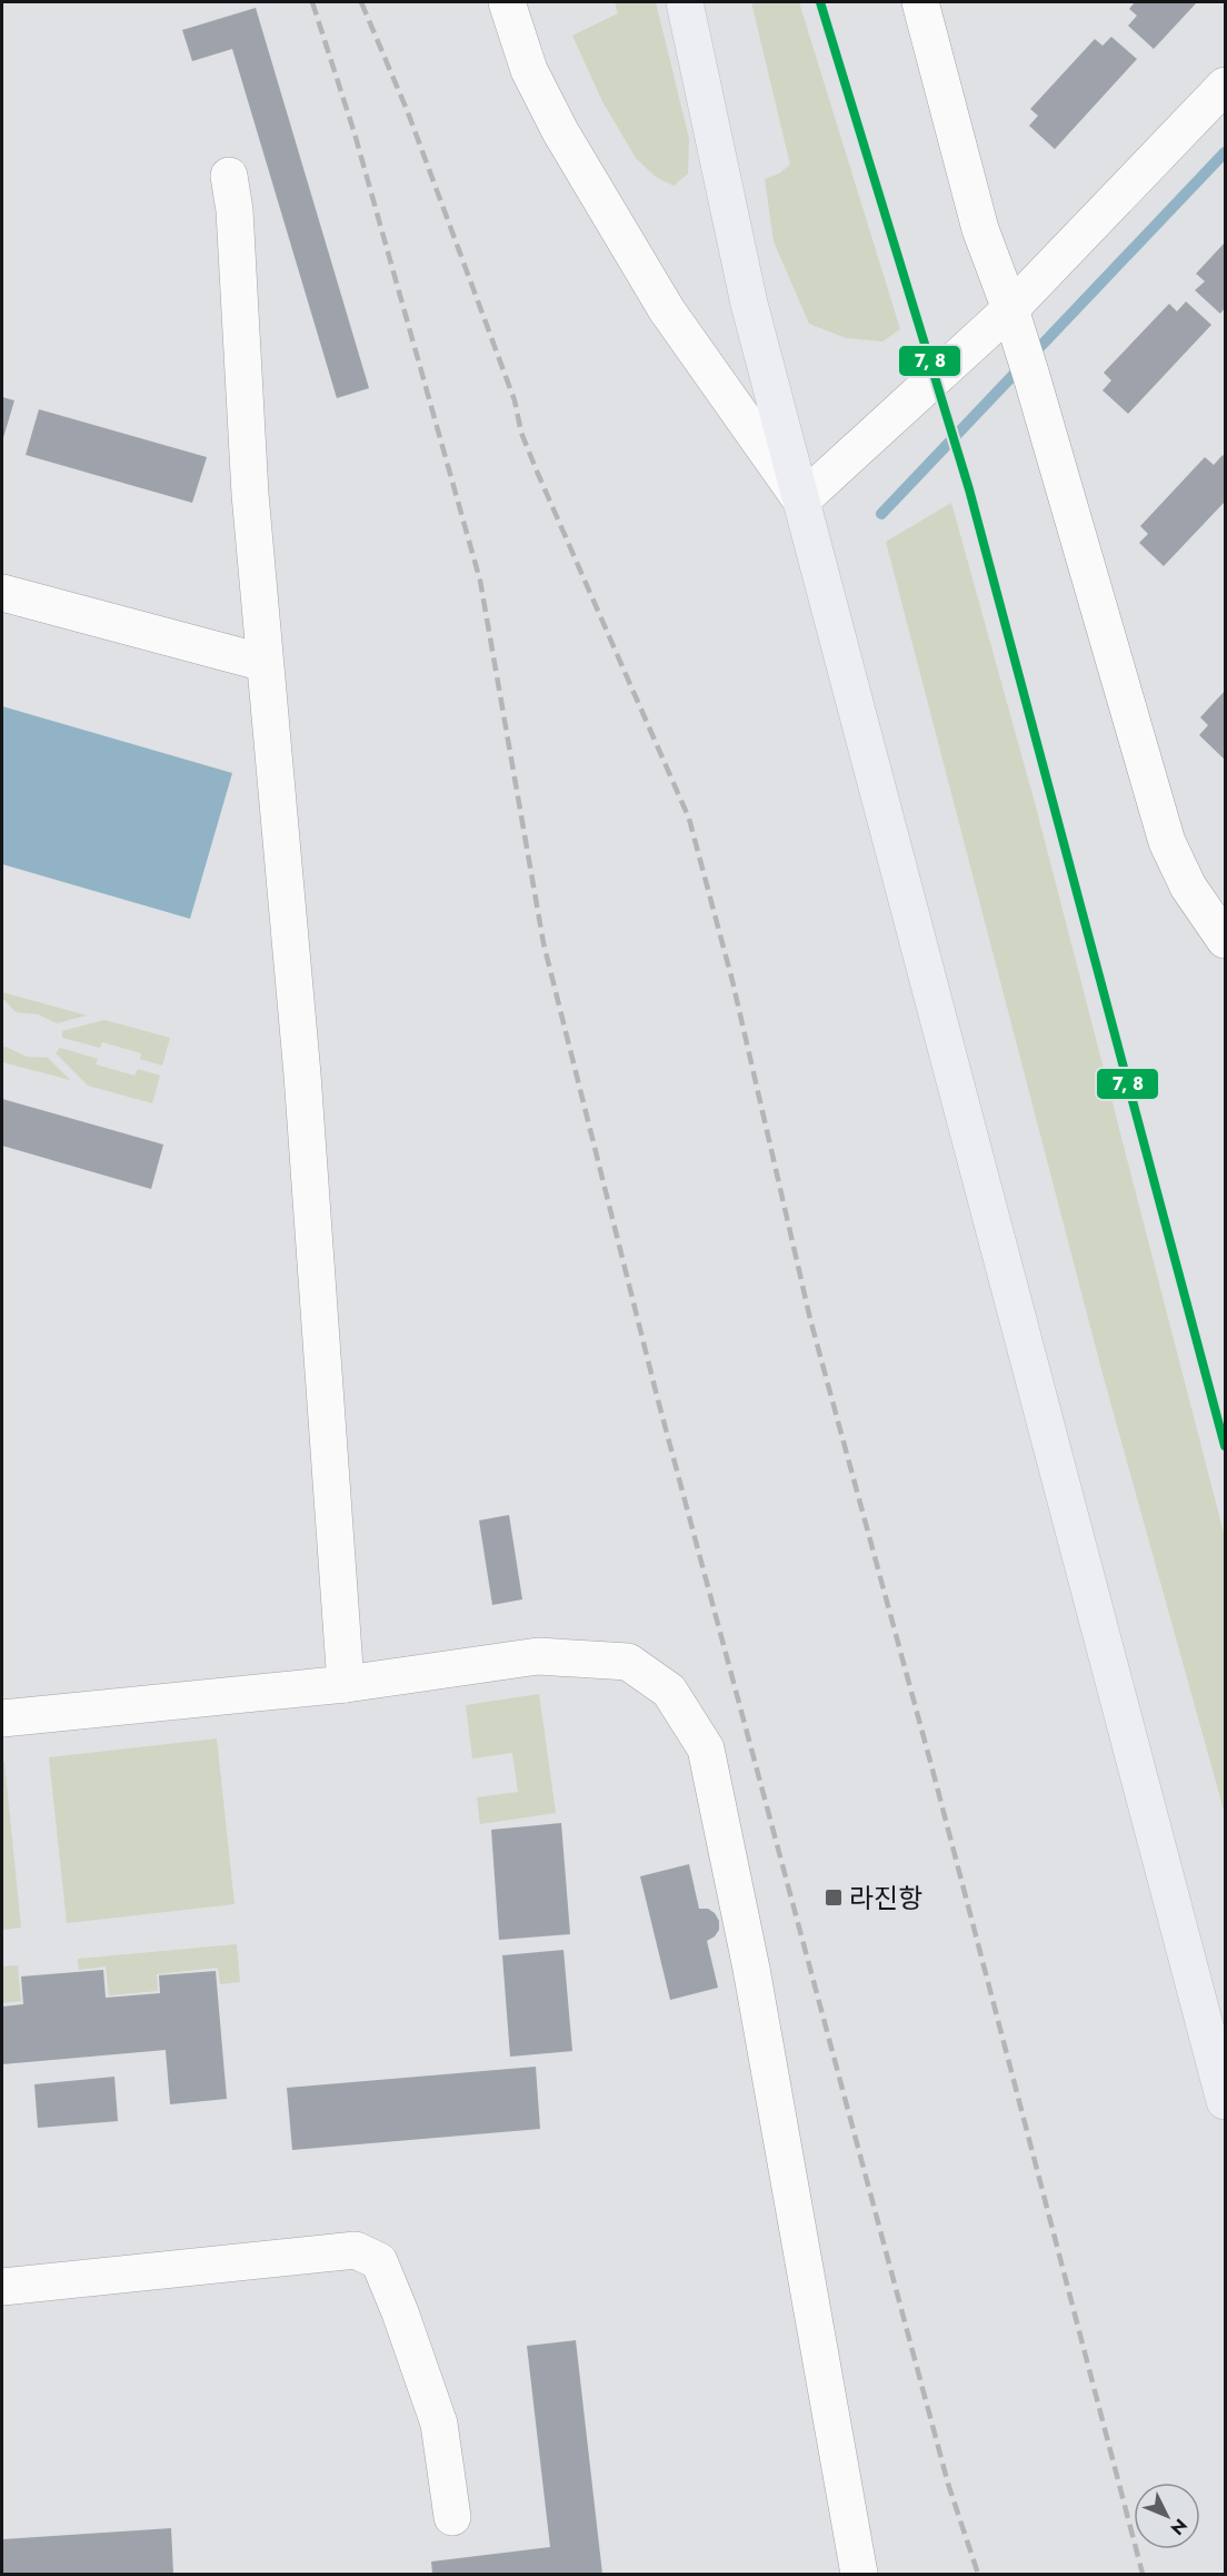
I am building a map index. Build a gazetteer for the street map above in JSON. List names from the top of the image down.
{
  "places": {
    "transit": ["라진항"]
  },
  "north": "bottom right"
}
